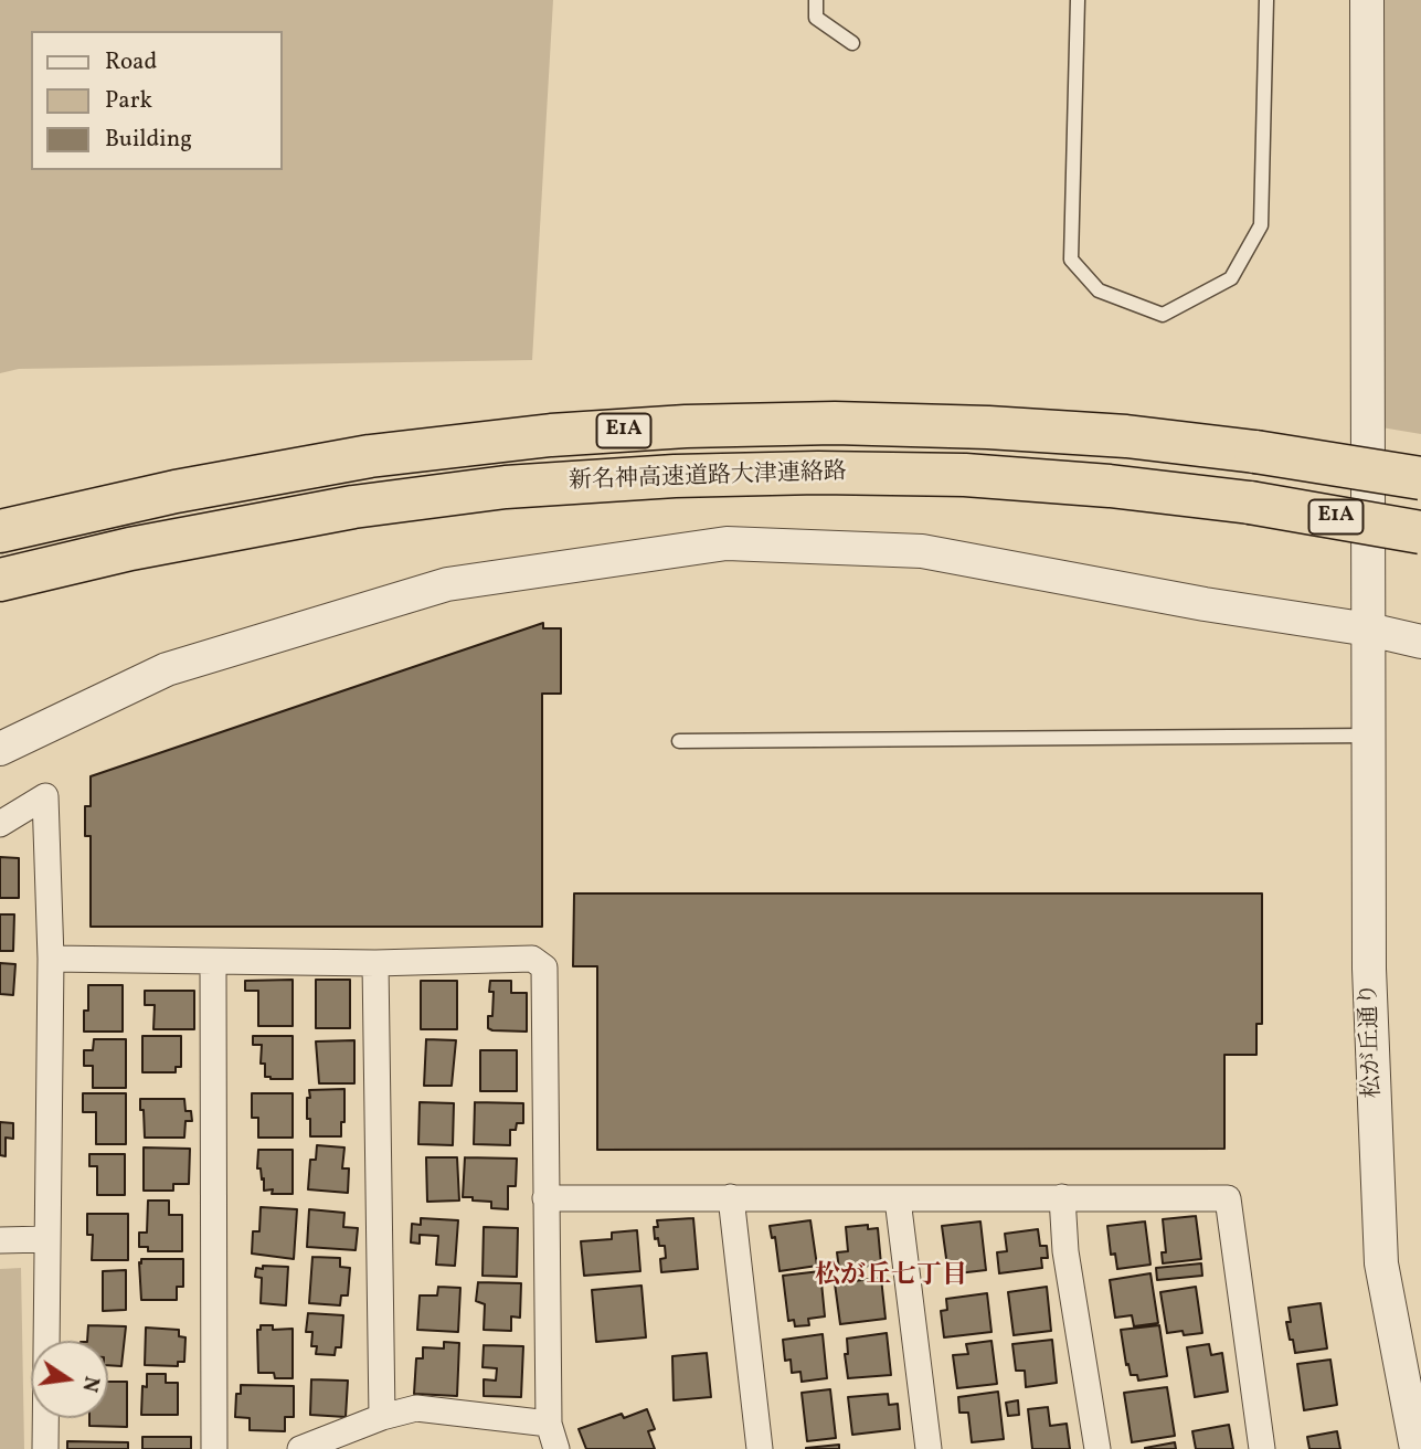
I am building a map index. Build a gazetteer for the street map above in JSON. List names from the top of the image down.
{
  "streets": {
    "highway": ["E1A", "新名神高速道路大津連絡路"],
    "street": ["松が丘通り"]
  },
  "districts": ["松が丘七丁目"],
  "legend": ["Road", "Park", "Building"],
  "north": "right"
}
